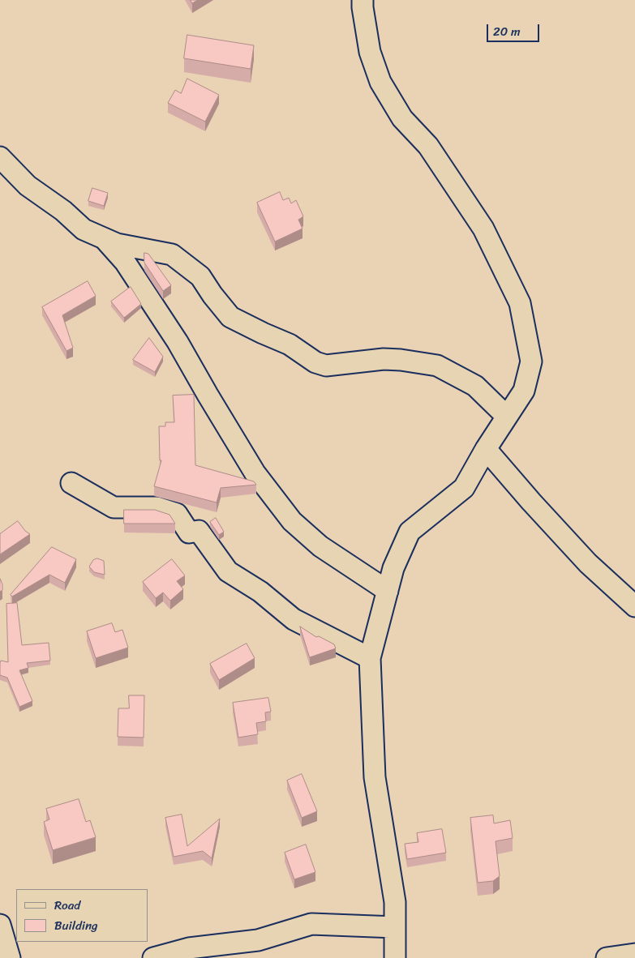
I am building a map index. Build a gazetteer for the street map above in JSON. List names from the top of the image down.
{
  "legend": ["Road", "Building"],
  "scale_bar": "20 m"
}
